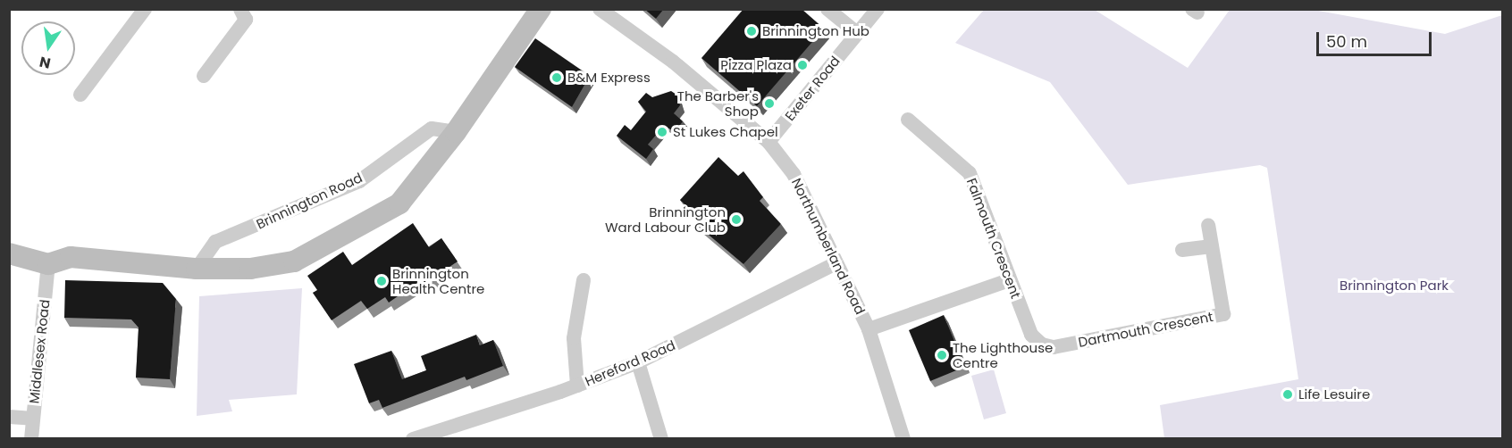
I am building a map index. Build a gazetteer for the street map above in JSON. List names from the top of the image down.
{
  "streets": {
    "street": [
      "Exeter Road",
      "Brinnington Road",
      "Falmouth Crescent",
      "Northumberland Road",
      "Dartmouth Crescent",
      "Middlesex Road",
      "Hereford Road"
    ]
  },
  "crossings": [
    ["Exeter Road", "Northumberland Road"],
    ["Falmouth Crescent", "Dartmouth Crescent"],
    ["Northumberland Road", "Hereford Road"]
  ],
  "parks": ["Brinnington Park"],
  "places": [
    "Brinnington Hub",
    "Pizza Plaza",
    "B&M Express",
    "The Barber's Shop",
    "St Lukes Chapel",
    "Brinnington Ward Labour Club",
    "Brinnington Health Centre",
    "The Lighthouse Centre",
    "Life Lesuire"
  ],
  "scale_bar": "50 m",
  "north": "bottom"
}
